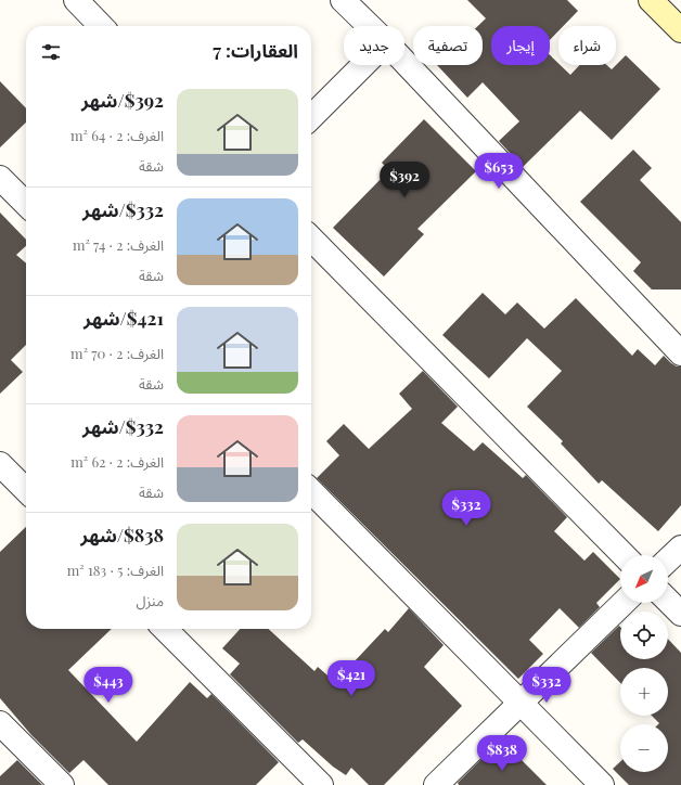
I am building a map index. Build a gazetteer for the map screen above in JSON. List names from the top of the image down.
{
  "north": "bottom left",
  "page": {
    "chip": [
      "شراء",
      "إيجار",
      "تصفية",
      "جديد"
    ],
    "heading": "العقارات: 7",
    "list": [
      {
        "name": "$392/شهر",
        "note": "الغرف: 2 · 64 m² · شقة"
      },
      {
        "name": "$332/شهر",
        "note": "الغرف: 2 · 74 m² · شقة"
      },
      {
        "name": "$421/شهر",
        "note": "الغرف: 2 · 70 m² · شقة"
      },
      {
        "name": "$332/شهر",
        "note": "الغرف: 2 · 62 m² · شقة"
      },
      {
        "name": "$838/شهر",
        "note": "الغرف: 5 · 183 m² · منزل"
      }
    ],
    "price": [
      "$653",
      "$392",
      "$332",
      "$421",
      "$443",
      "$332",
      "$838"
    ],
    "map_buttons": ["+", "−"]
  }
}
